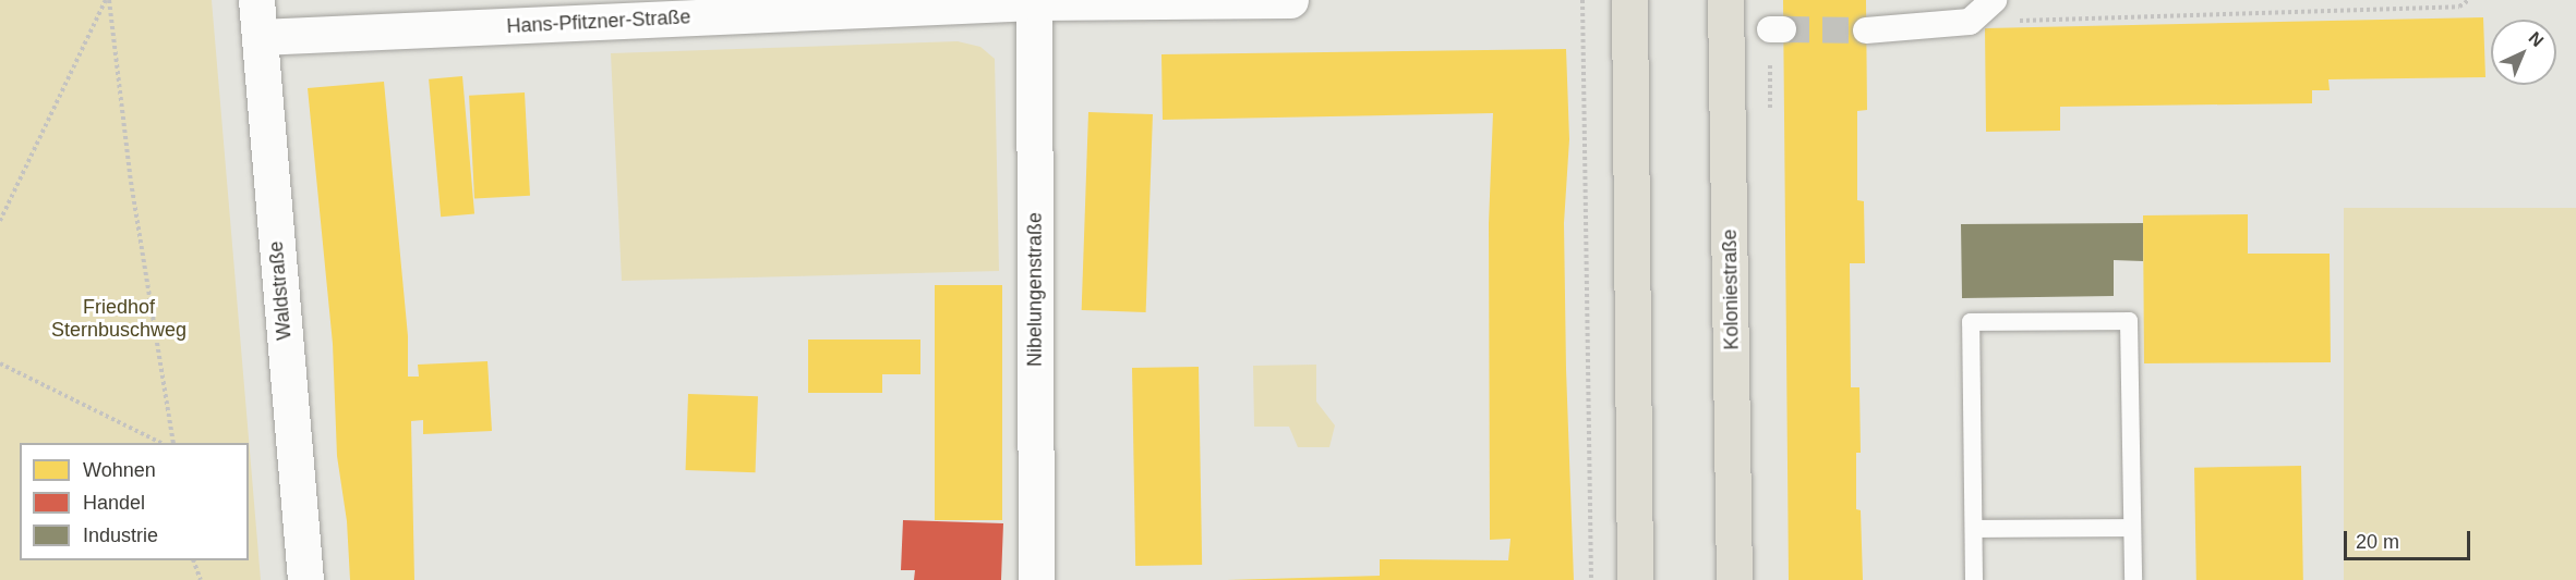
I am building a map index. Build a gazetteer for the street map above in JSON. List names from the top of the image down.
{
  "streets": {
    "main road": ["Koloniestraße"],
    "street": ["Hans-Pfitzner-Straße", "Nibelungenstraße", "Waldstraße"]
  },
  "crossings": [
    ["Hans-Pfitzner-Straße", "Nibelungenstraße"],
    ["Hans-Pfitzner-Straße", "Waldstraße"]
  ],
  "parks": ["Friedhof Sternbuschweg"],
  "legend": ["Wohnen", "Handel", "Industrie"],
  "scale_bar": "20 m",
  "north": "top right"
}
